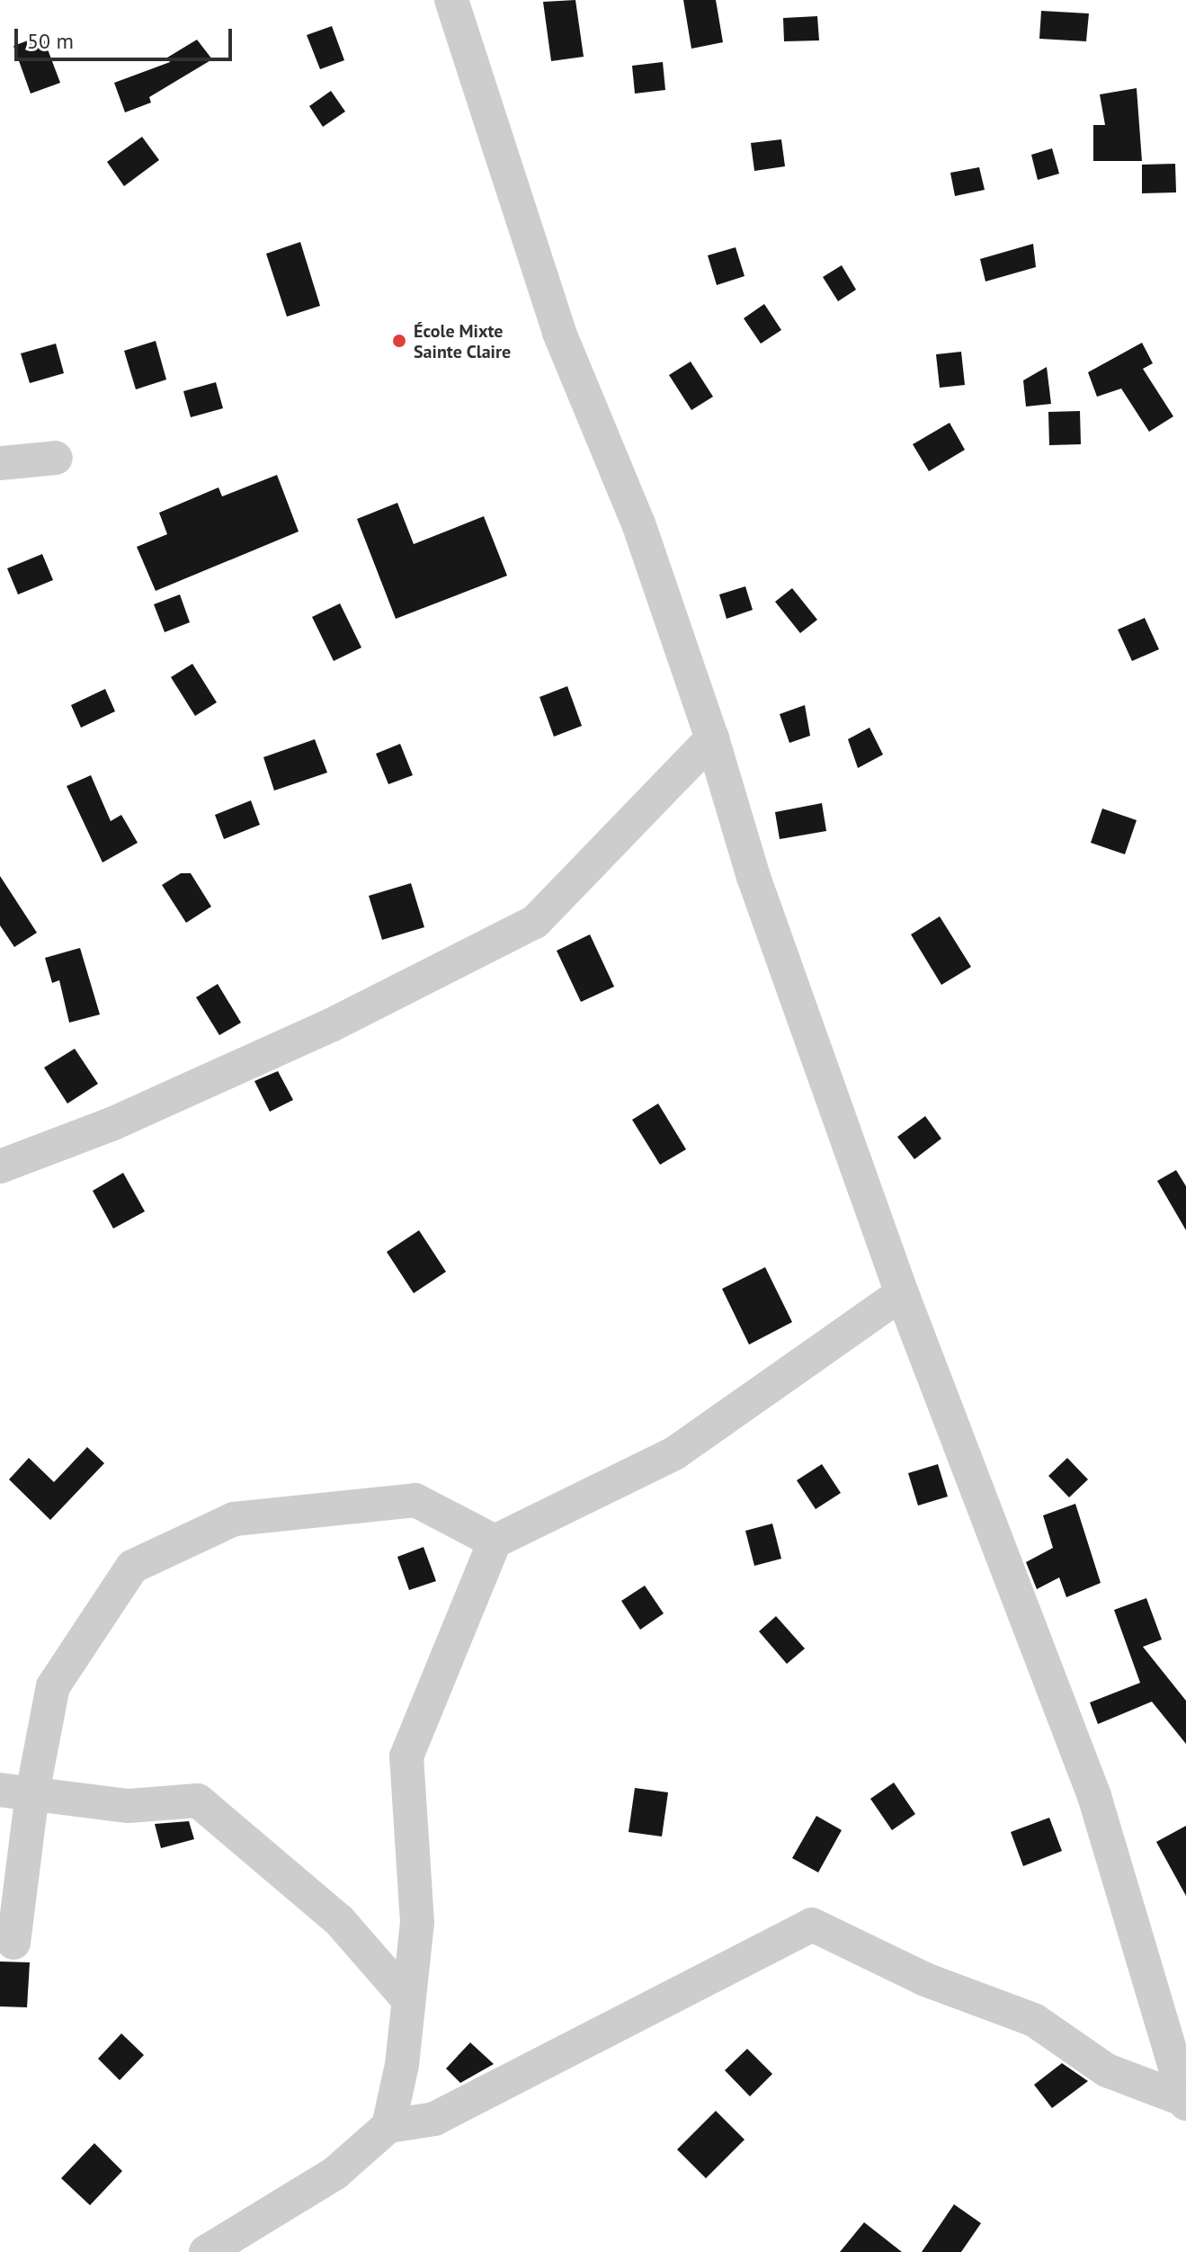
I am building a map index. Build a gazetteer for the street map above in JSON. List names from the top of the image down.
{
  "places": ["École Mixte Sainte Claire"],
  "scale_bar": "50 m"
}
